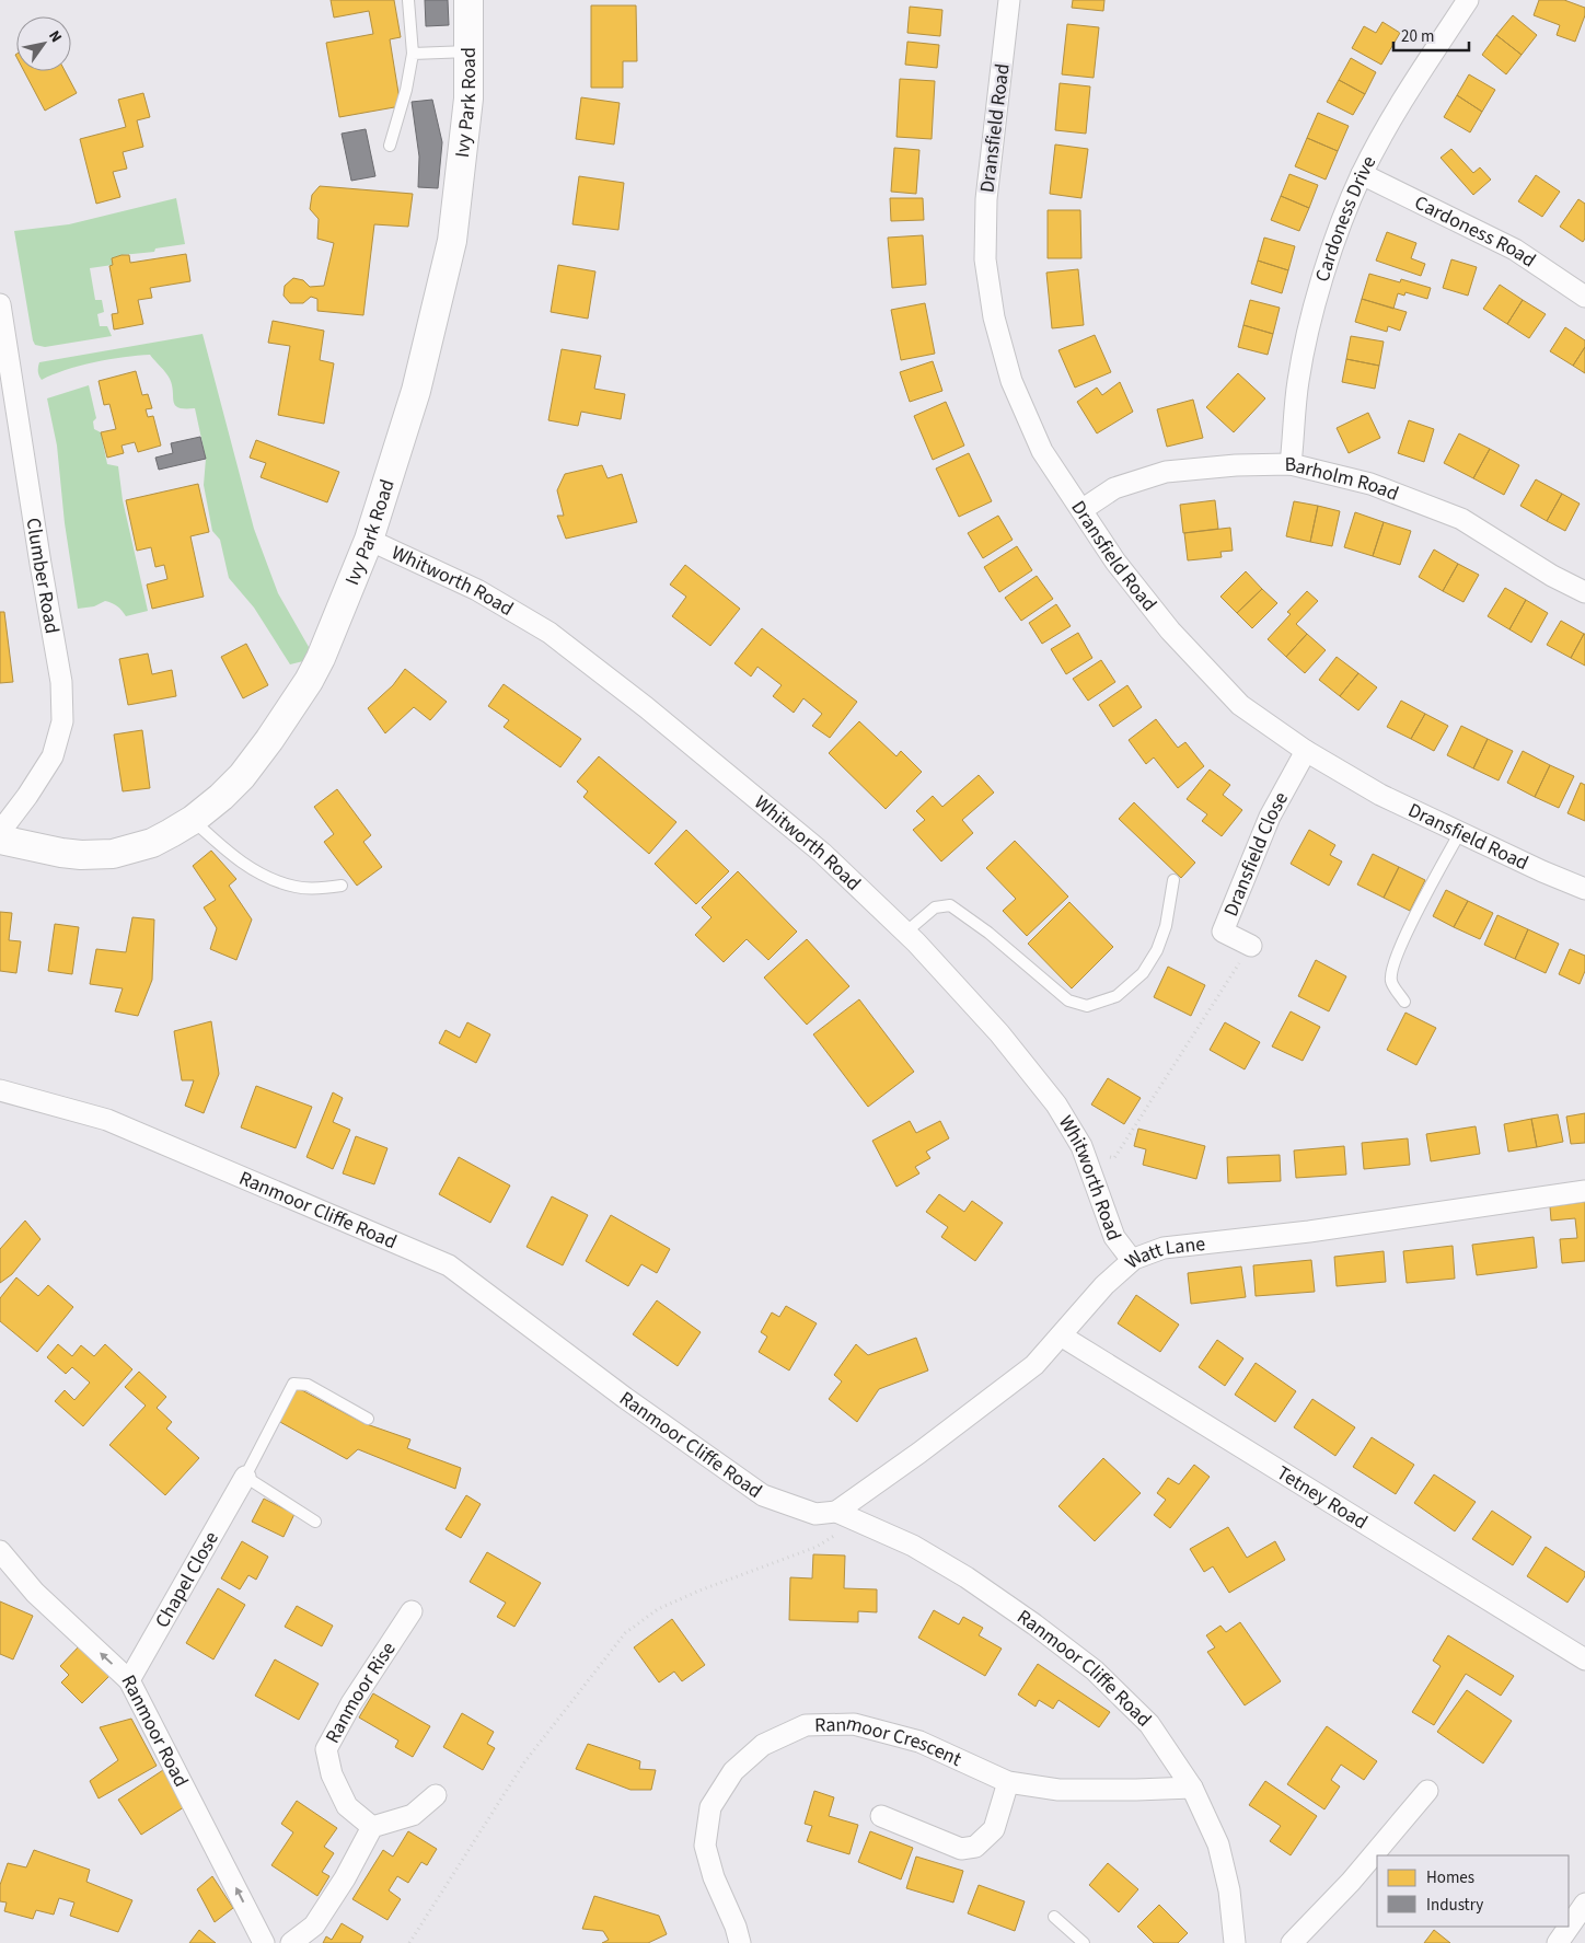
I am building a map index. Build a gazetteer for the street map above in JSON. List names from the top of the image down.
{
  "streets": {
    "street": [
      "Ivy Park Road",
      "Dransfield Road",
      "Cardoness Drive",
      "Cardoness Road",
      "Barholm Road",
      "Clumber Road",
      "Whitworth Road",
      "Dransfield Close",
      "Ranmoor Cliffe Road",
      "Watt Lane",
      "Tetney Road",
      "Chapel Close",
      "Ranmoor Rise",
      "Ranmoor Road",
      "Ranmoor Crescent"
    ]
  },
  "crossings": [
    ["Ivy Park Road", "Whitworth Road"],
    ["Dransfield Road", "Barholm Road"],
    ["Dransfield Road", "Dransfield Close"],
    ["Cardoness Drive", "Cardoness Road"],
    ["Cardoness Drive", "Barholm Road"],
    ["Whitworth Road", "Watt Lane"],
    ["Ranmoor Cliffe Road", "Watt Lane"],
    ["Ranmoor Cliffe Road", "Ranmoor Crescent"],
    ["Watt Lane", "Tetney Road"],
    ["Chapel Close", "Ranmoor Road"]
  ],
  "one_way": ["Ranmoor Road"],
  "legend": ["Homes", "Industry"],
  "scale_bar": "20 m",
  "north": "top right"
}
